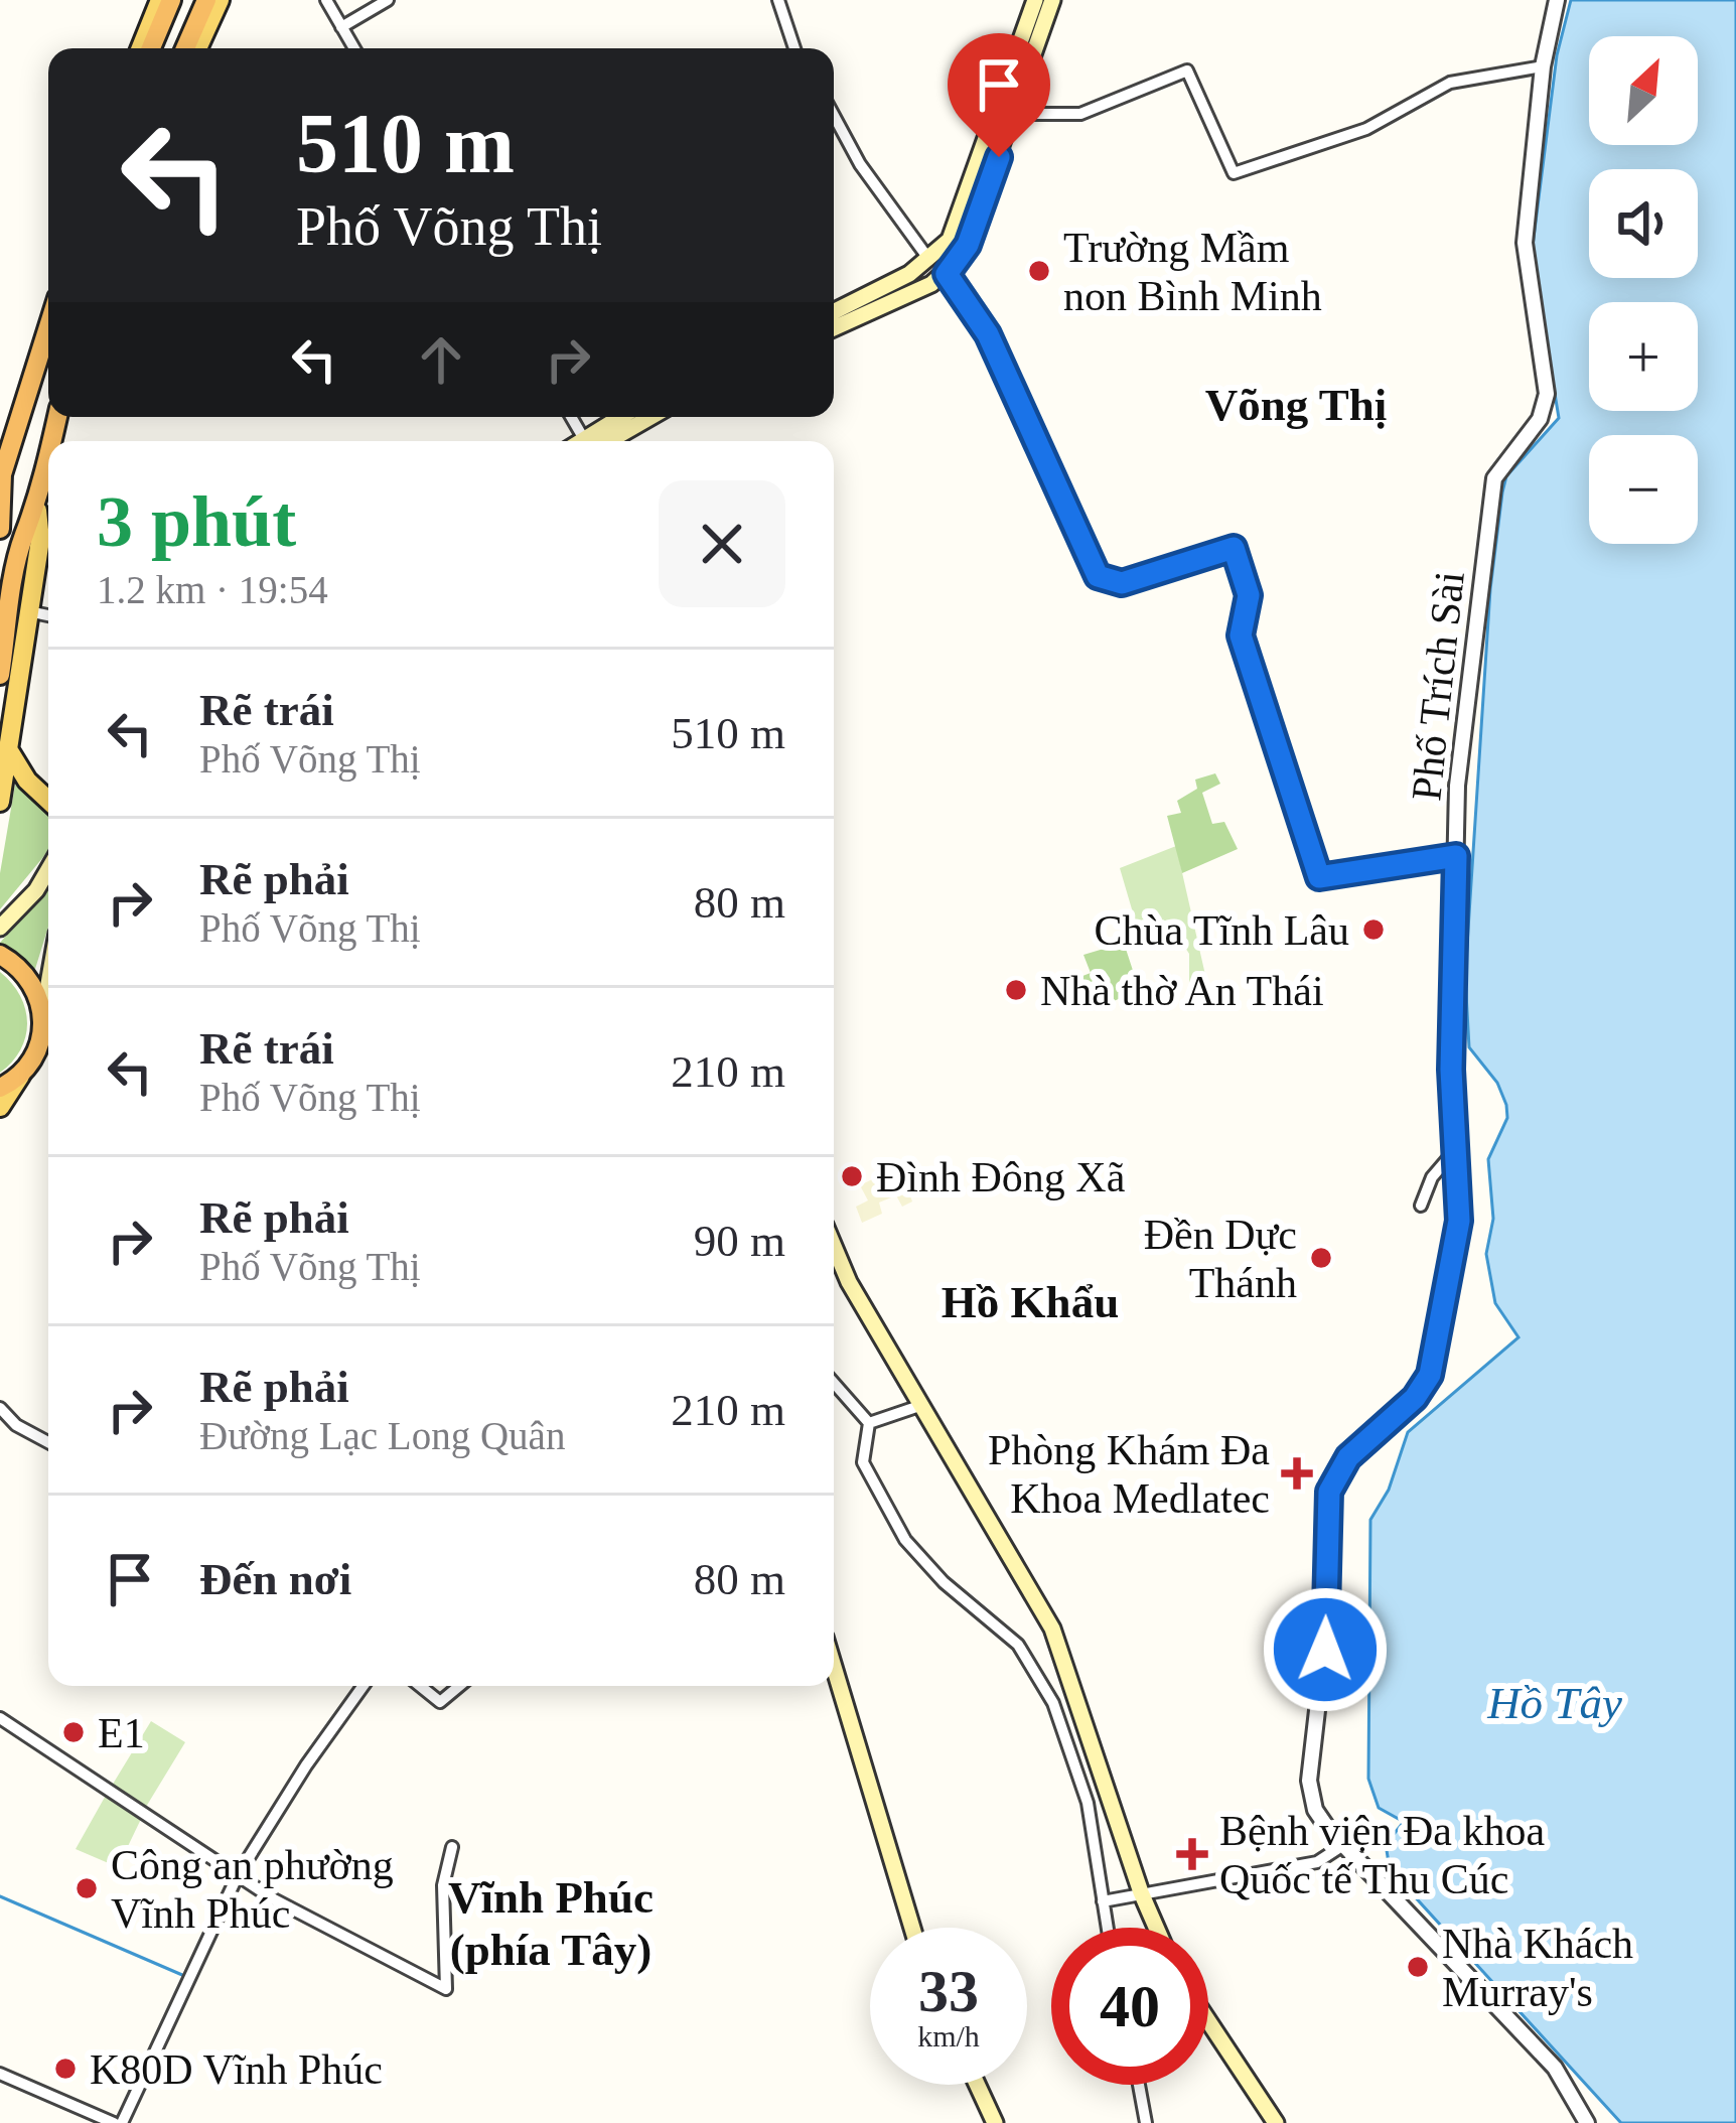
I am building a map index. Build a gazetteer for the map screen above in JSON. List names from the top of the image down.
{
  "streets": {
    "street": ["Phố Trích Sài"]
  },
  "districts": ["Võng Thị", "Hồ Khẩu", "Vĩnh Phúc (phía Tây)"],
  "water": ["Hồ Tây"],
  "places": {
    "other": [
      "Trường Mầm non Bình Minh",
      "Chùa Tĩnh Lâu",
      "Nhà thờ An Thái",
      "Đình Đông Xã",
      "Đền Dực Thánh",
      "E1",
      "Công an phường Vĩnh Phúc",
      "Nhà Khách Murray's",
      "K80D Vĩnh Phúc"
    ],
    "health": ["Phòng Khám Đa Khoa Medlatec", "Bệnh viện Đa khoa Quốc tế Thu Cúc"]
  },
  "north": "top right",
  "page": {
    "map_buttons": ["+", "−"],
    "turn": ["510 m", "Phố Võng Thị"],
    "heading": ["3 phút", "1.2 km · 19:54"],
    "list": [
      {
        "name": "Rẽ trái",
        "note": "Phố Võng Thị",
        "value": "510 m"
      },
      {
        "name": "Rẽ phải",
        "note": "Phố Võng Thị",
        "value": "80 m"
      },
      {
        "name": "Rẽ trái",
        "note": "Phố Võng Thị",
        "value": "210 m"
      },
      {
        "name": "Rẽ phải",
        "note": "Phố Võng Thị",
        "value": "90 m"
      },
      {
        "name": "Rẽ phải",
        "note": "Đường Lạc Long Quân",
        "value": "210 m"
      },
      {
        "name": "Đến nơi",
        "value": "80 m"
      }
    ],
    "speed": "33 km/h",
    "limit": "40"
  }
}
